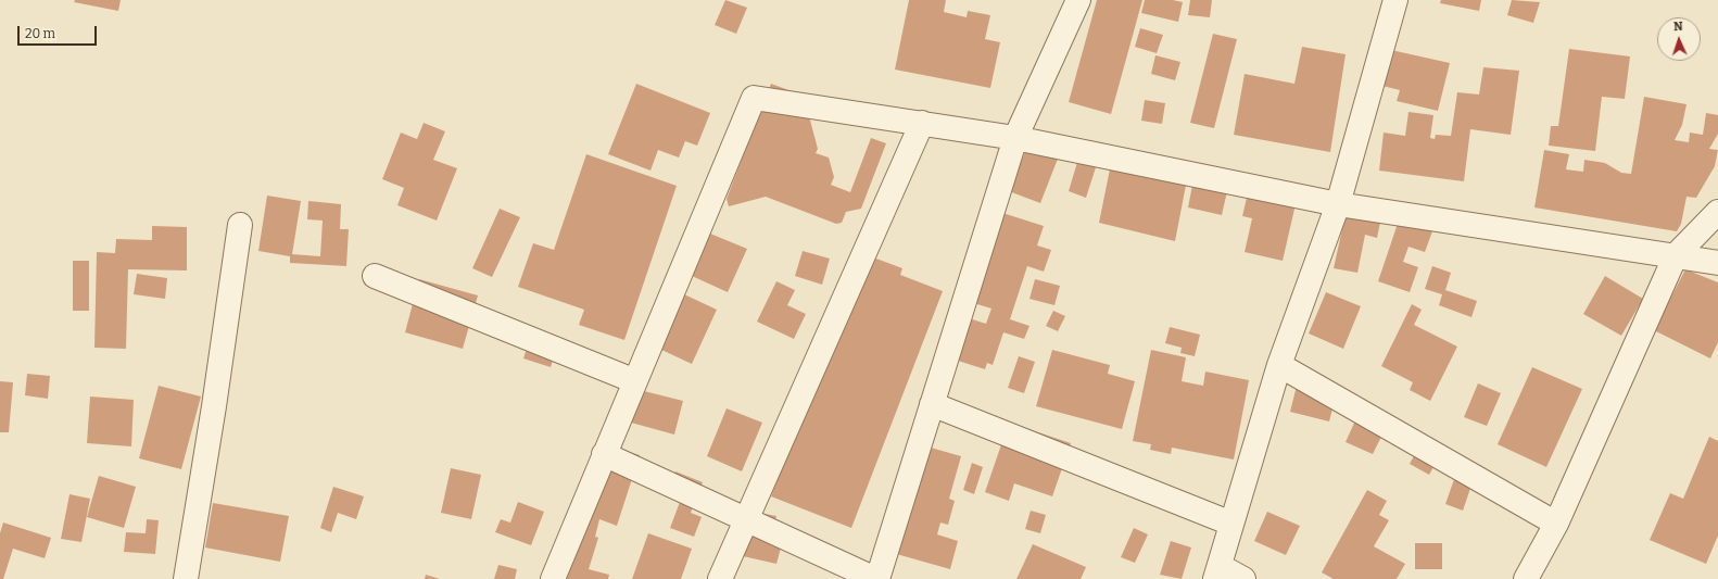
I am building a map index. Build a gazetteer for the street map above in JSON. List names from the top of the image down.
{
  "scale_bar": "20 m",
  "north": "top"
}
